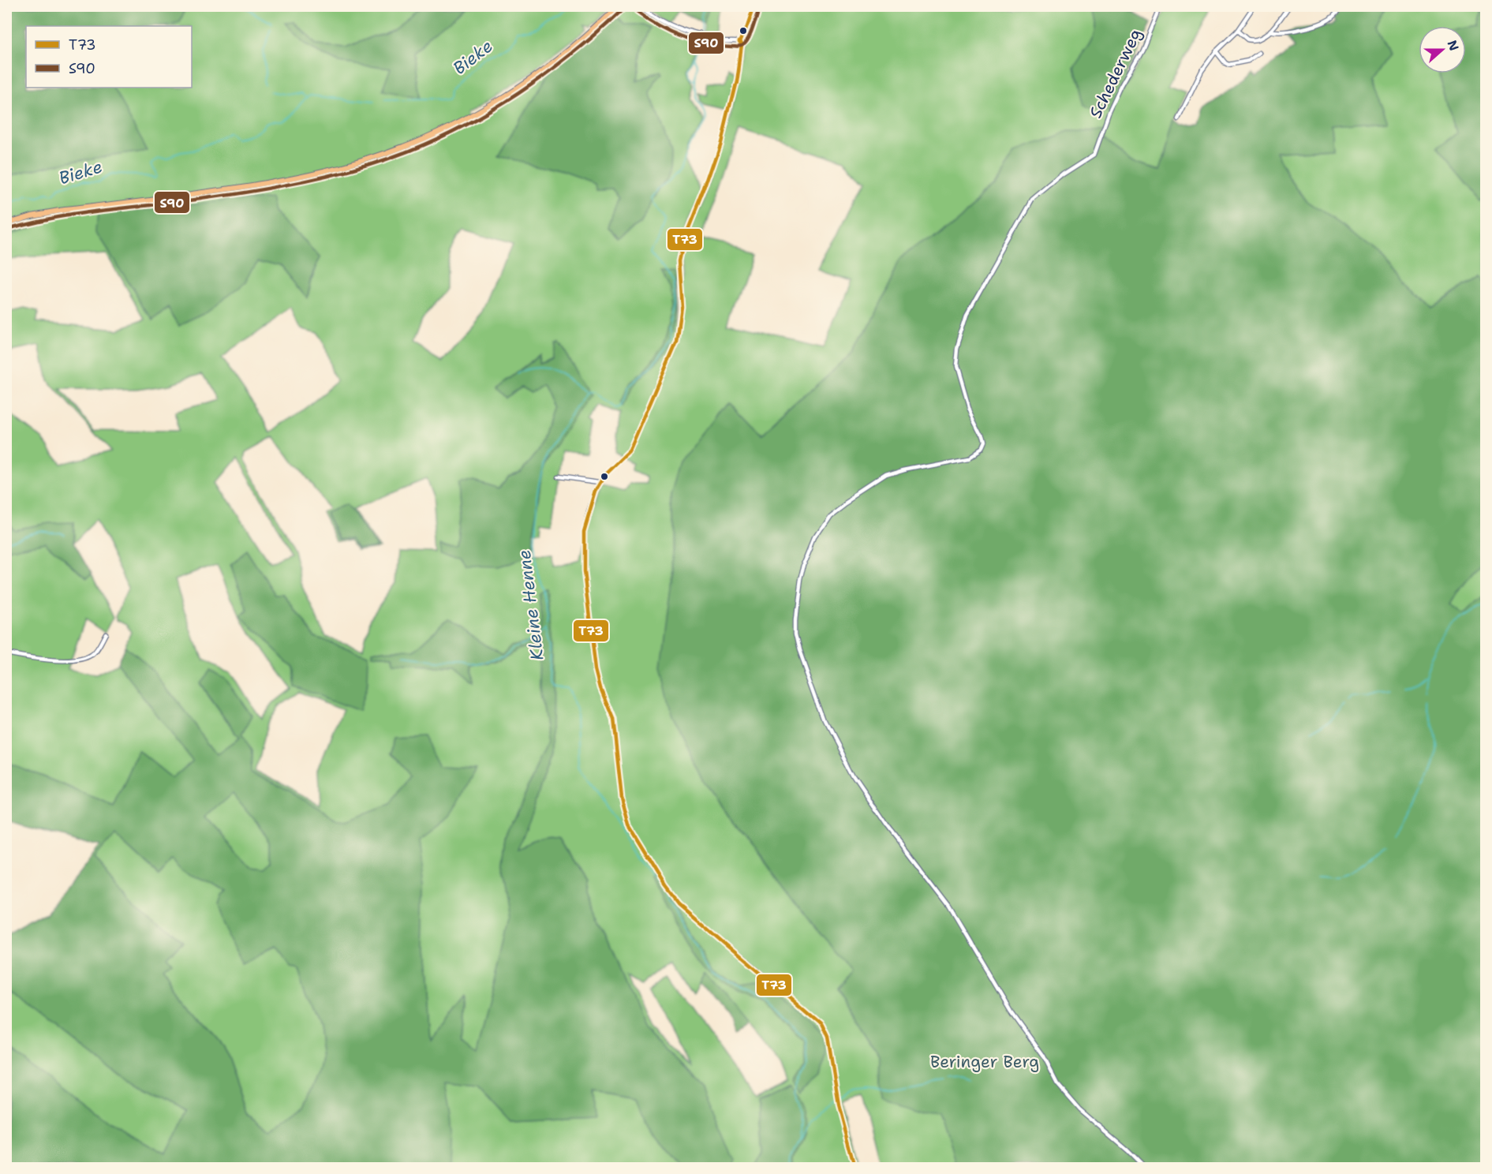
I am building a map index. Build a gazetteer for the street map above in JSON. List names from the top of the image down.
{
  "streets": {
    "street": ["Schederweg"]
  },
  "water": ["Bieke", "Kleine Henne"],
  "parks": ["Beringer Berg"],
  "lines": ["transit line T73", "transit line S90"],
  "legend": ["T73", "S90"],
  "north": "right"
}
